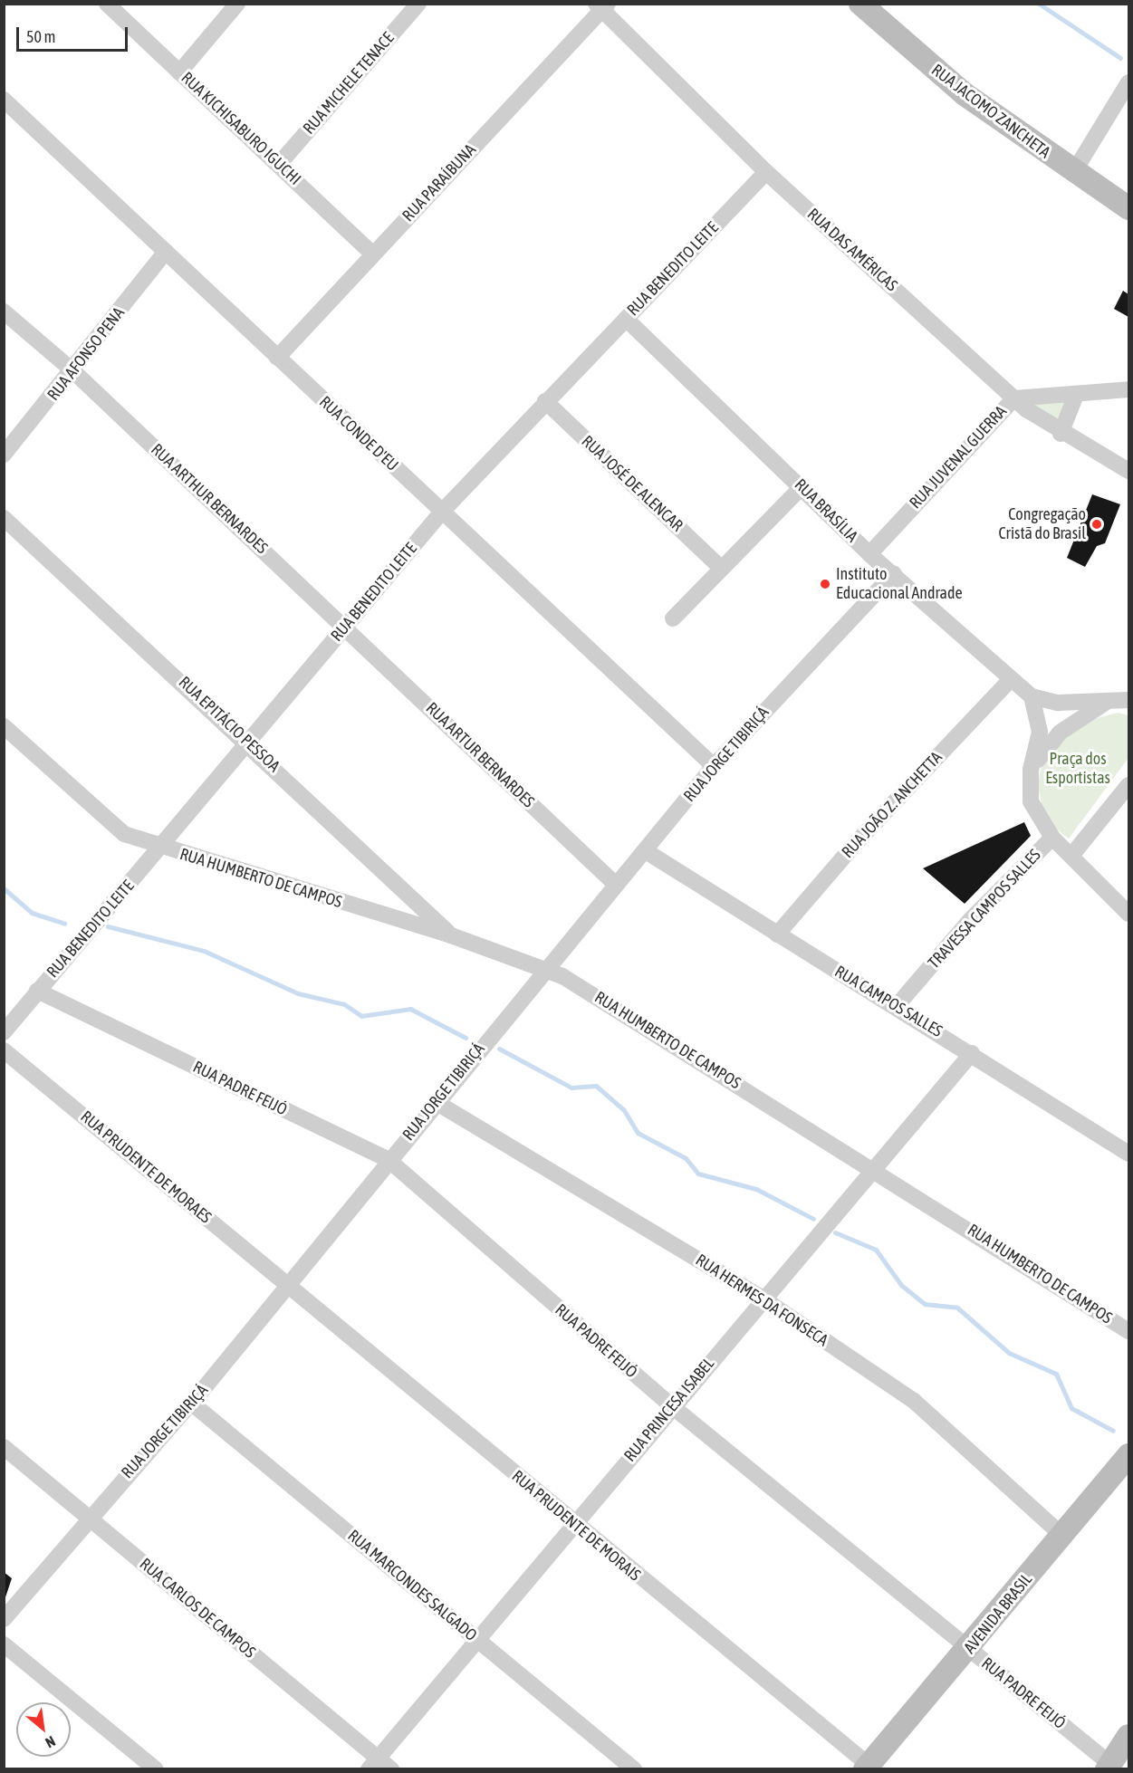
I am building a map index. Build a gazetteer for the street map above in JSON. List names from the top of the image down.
{
  "streets": {
    "main road": ["RUA JACOMO ZANCHETA", "AVENIDA BRASIL"],
    "street": [
      "RUA MICHELE TENACE",
      "RUA KICHISABURO IGUCHI",
      "RUA PARAÍBUNA",
      "RUA DAS AMÉRICAS",
      "RUA BENEDITO LEITE",
      "RUA AFONSO PENA",
      "RUA CONDE D'EU",
      "RUA JUVENAL GUERRA",
      "RUA JOSÉ DE ALENCAR",
      "RUA ARTHUR BERNARDES",
      "RUA BRASÍLIA",
      "RUA EPITÁCIO PESSOA",
      "RUA JORGE TIBIRIÇÁ",
      "RUA ARTUR BERNARDES",
      "RUA JOÃO Z. ANCHETTA",
      "RUA HUMBERTO DE CAMPOS",
      "TRAVESSA CAMPOS SALLES",
      "RUA CAMPOS SALLES",
      "RUA PADRE FEIJÓ",
      "RUA PRUDENTE DE MORAES",
      "RUA HERMES DA FONSECA",
      "RUA PRINCESA ISABEL",
      "RUA PRUDENTE DE MORAIS",
      "RUA MARCONDES SALGADO",
      "RUA CARLOS DE CAMPOS"
    ]
  },
  "crossings": [
    ["RUA MICHELE TENACE", "RUA KICHISABURO IGUCHI"],
    ["RUA KICHISABURO IGUCHI", "RUA PARAÍBUNA"],
    ["RUA PARAÍBUNA", "RUA DAS AMÉRICAS"],
    ["RUA PARAÍBUNA", "RUA CONDE D'EU"],
    ["RUA DAS AMÉRICAS", "RUA BENEDITO LEITE"],
    ["RUA DAS AMÉRICAS", "RUA JUVENAL GUERRA"],
    ["RUA BENEDITO LEITE", "RUA CONDE D'EU"],
    ["RUA BENEDITO LEITE", "RUA JOSÉ DE ALENCAR"],
    ["RUA BENEDITO LEITE", "RUA ARTHUR BERNARDES"],
    ["RUA BENEDITO LEITE", "RUA BRASÍLIA"],
    ["RUA BENEDITO LEITE", "RUA EPITÁCIO PESSOA"],
    ["RUA BENEDITO LEITE", "RUA ARTUR BERNARDES"],
    ["RUA BENEDITO LEITE", "RUA HUMBERTO DE CAMPOS"],
    ["RUA BENEDITO LEITE", "RUA PADRE FEIJÓ"],
    ["RUA AFONSO PENA", "RUA CONDE D'EU"],
    ["RUA AFONSO PENA", "RUA ARTHUR BERNARDES"],
    ["RUA CONDE D'EU", "RUA JORGE TIBIRIÇÁ"],
    ["RUA JUVENAL GUERRA", "RUA BRASÍLIA"],
    ["RUA ARTHUR BERNARDES", "RUA ARTUR BERNARDES"],
    ["RUA BRASÍLIA", "RUA JORGE TIBIRIÇÁ"],
    ["RUA BRASÍLIA", "RUA JOÃO Z. ANCHETTA"],
    ["RUA EPITÁCIO PESSOA", "RUA HUMBERTO DE CAMPOS"],
    ["RUA JORGE TIBIRIÇÁ", "RUA ARTUR BERNARDES"],
    ["RUA JORGE TIBIRIÇÁ", "RUA HUMBERTO DE CAMPOS"],
    ["RUA JORGE TIBIRIÇÁ", "RUA CAMPOS SALLES"],
    ["RUA JORGE TIBIRIÇÁ", "RUA PADRE FEIJÓ"],
    ["RUA JORGE TIBIRIÇÁ", "RUA PRUDENTE DE MORAES"],
    ["RUA JORGE TIBIRIÇÁ", "RUA HERMES DA FONSECA"],
    ["RUA JORGE TIBIRIÇÁ", "RUA PRUDENTE DE MORAIS"],
    ["RUA JORGE TIBIRIÇÁ", "RUA MARCONDES SALGADO"],
    ["RUA JORGE TIBIRIÇÁ", "RUA CARLOS DE CAMPOS"],
    ["RUA JOÃO Z. ANCHETTA", "RUA CAMPOS SALLES"],
    ["RUA HUMBERTO DE CAMPOS", "RUA PRINCESA ISABEL"],
    ["TRAVESSA CAMPOS SALLES", "RUA CAMPOS SALLES"],
    ["RUA CAMPOS SALLES", "RUA PRINCESA ISABEL"],
    ["RUA PADRE FEIJÓ", "RUA PRINCESA ISABEL"],
    ["RUA PADRE FEIJÓ", "AVENIDA BRASIL"],
    ["RUA PRUDENTE DE MORAES", "RUA PRUDENTE DE MORAIS"],
    ["RUA HERMES DA FONSECA", "RUA PRINCESA ISABEL"],
    ["RUA HERMES DA FONSECA", "AVENIDA BRASIL"],
    ["RUA PRINCESA ISABEL", "RUA PRUDENTE DE MORAIS"],
    ["RUA PRINCESA ISABEL", "RUA MARCONDES SALGADO"],
    ["RUA PRINCESA ISABEL", "RUA CARLOS DE CAMPOS"],
    ["RUA PRUDENTE DE MORAIS", "AVENIDA BRASIL"]
  ],
  "parks": ["Praça dos Esportistas"],
  "places": ["Congregação Cristã do Brasil", "Instituto Educacional Andrade"],
  "scale_bar": "50 m",
  "north": "bottom right"
}
